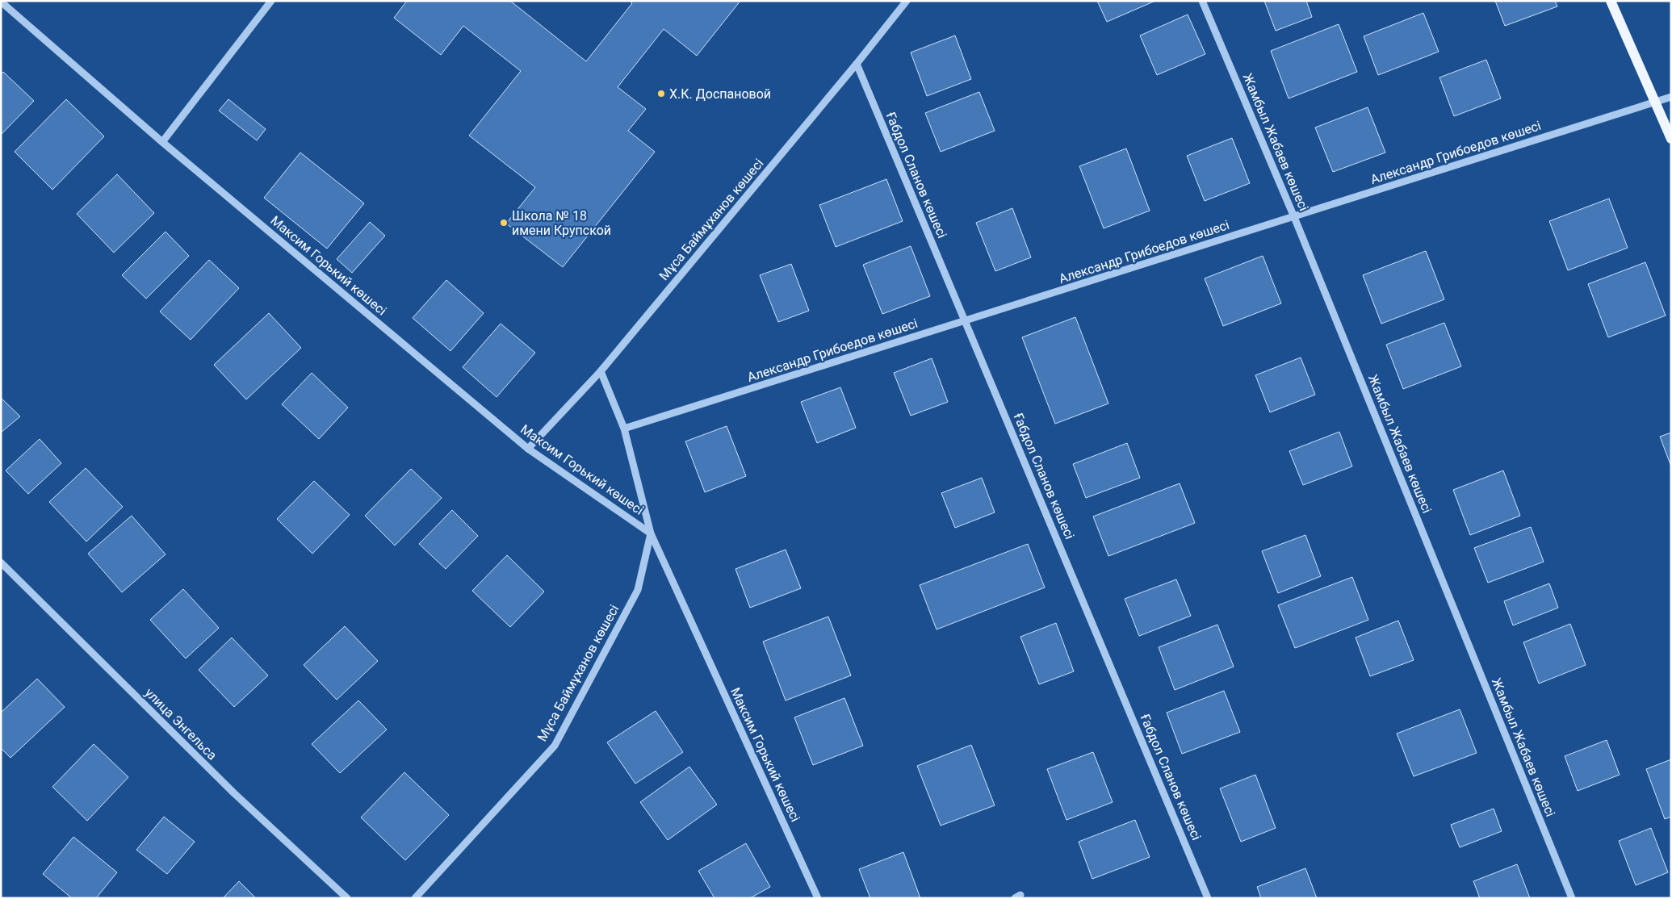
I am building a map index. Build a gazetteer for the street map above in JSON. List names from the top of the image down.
{
  "streets": {
    "street": [
      "Жамбыл Жабаев көшесі",
      "Александр Грибоедов көшесі",
      "Ғабдол Сланов көшесі",
      "Мұса Баймұханов көшесі",
      "Максим Горький көшесі",
      "улица Энгельса"
    ]
  },
  "crossings": [
    ["Жамбыл Жабаев көшесі", "Александр Грибоедов көшесі"],
    ["Александр Грибоедов көшесі", "Ғабдол Сланов көшесі"],
    ["Александр Грибоедов көшесі", "Максим Горький көшесі"],
    ["Ғабдол Сланов көшесі", "Мұса Баймұханов көшесі"],
    ["Мұса Баймұханов көшесі", "Максим Горький көшесі"]
  ],
  "places": ["Х.К. Доспановой", "Школа № 18 имени Крупской"]
}
